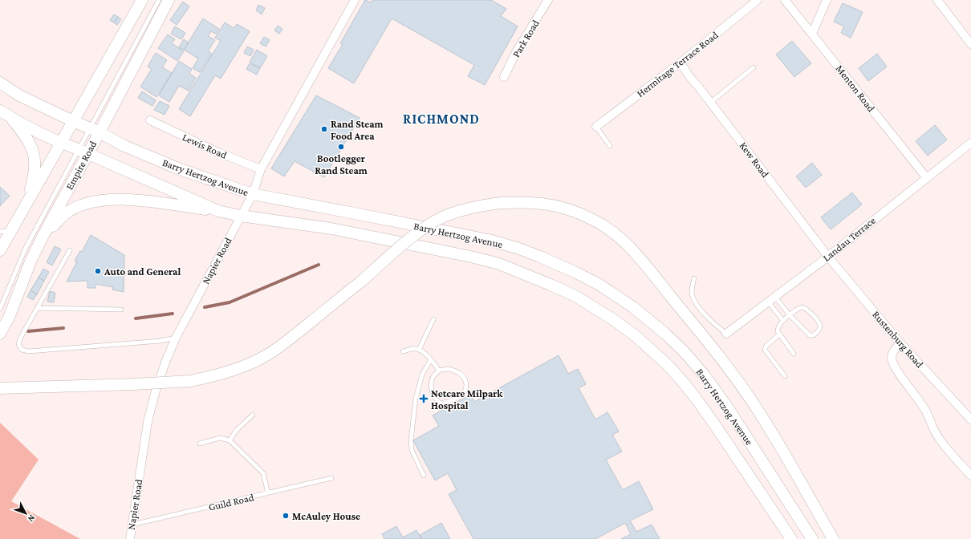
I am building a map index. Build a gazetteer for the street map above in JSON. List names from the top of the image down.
{
  "streets": {
    "main road": ["Empire Road", "Barry Hertzog Avenue"],
    "street": [
      "Park Road",
      "Hermitage Terrace Road",
      "Menton Road",
      "Lewis Road",
      "Kew Road",
      "Landau Terrace",
      "Napier Road",
      "Rustenburg Road"
    ],
    "lane": ["Guild Road"]
  },
  "crossings": [
    ["Hermitage Terrace Road", "Kew Road"],
    ["Menton Road", "Landau Terrace"],
    ["Lewis Road", "Napier Road"],
    ["Kew Road", "Landau Terrace"],
    ["Kew Road", "Rustenburg Road"],
    ["Empire Road", "Barry Hertzog Avenue"],
    ["Barry Hertzog Avenue", "Napier Road"],
    ["Landau Terrace", "Rustenburg Road"],
    ["Napier Road", "Guild Road"]
  ],
  "districts": ["RICHMOND"],
  "places": {
    "other": [
      "Rand Steam Food Area",
      "Bootlegger Rand Steam",
      "Auto and General",
      "McAuley House"
    ],
    "health": ["Netcare Milpark Hospital"]
  },
  "north": "bottom right"
}
